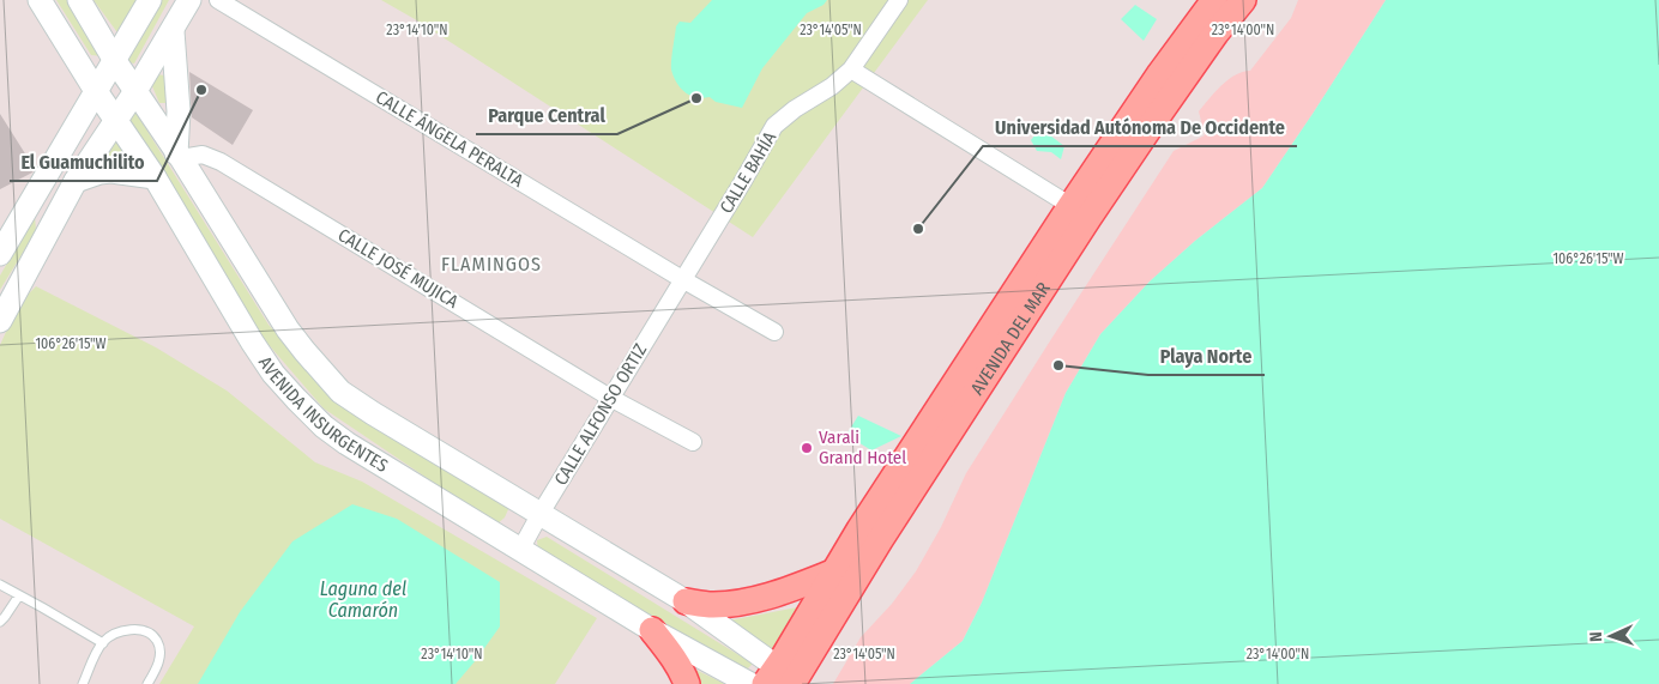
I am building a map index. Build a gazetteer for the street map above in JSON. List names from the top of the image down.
{
  "streets": {
    "main road": ["AVENIDA DEL MAR", "AVENIDA INSURGENTES"],
    "street": [
      "CALLE ÁNGELA PERALTA",
      "CALLE BAHÍA",
      "CALLE JOSÉ MUJICA",
      "CALLE ALFONSO ORTIZ"
    ]
  },
  "crossings": [
    ["CALLE ÁNGELA PERALTA", "CALLE BAHÍA"],
    ["CALLE ÁNGELA PERALTA", "CALLE ALFONSO ORTIZ"],
    ["CALLE BAHÍA", "CALLE ALFONSO ORTIZ"],
    ["CALLE JOSÉ MUJICA", "AVENIDA INSURGENTES"],
    ["CALLE JOSÉ MUJICA", "CALLE ALFONSO ORTIZ"],
    ["AVENIDA DEL MAR", "AVENIDA INSURGENTES"],
    ["AVENIDA INSURGENTES", "CALLE ALFONSO ORTIZ"]
  ],
  "districts": ["FLAMINGOS"],
  "water": ["Laguna del Camarón"],
  "places": [
    "El Guamuchilito",
    "Parque Central",
    "Universidad Autónoma De Occidente",
    "Playa Norte",
    "Varali Grand Hotel"
  ],
  "north": "left",
  "coordinates": [
    "23°14'10\"N",
    "23°14'05\"N",
    "23°14'00\"N",
    "106°26'15\"W"
  ]
}
